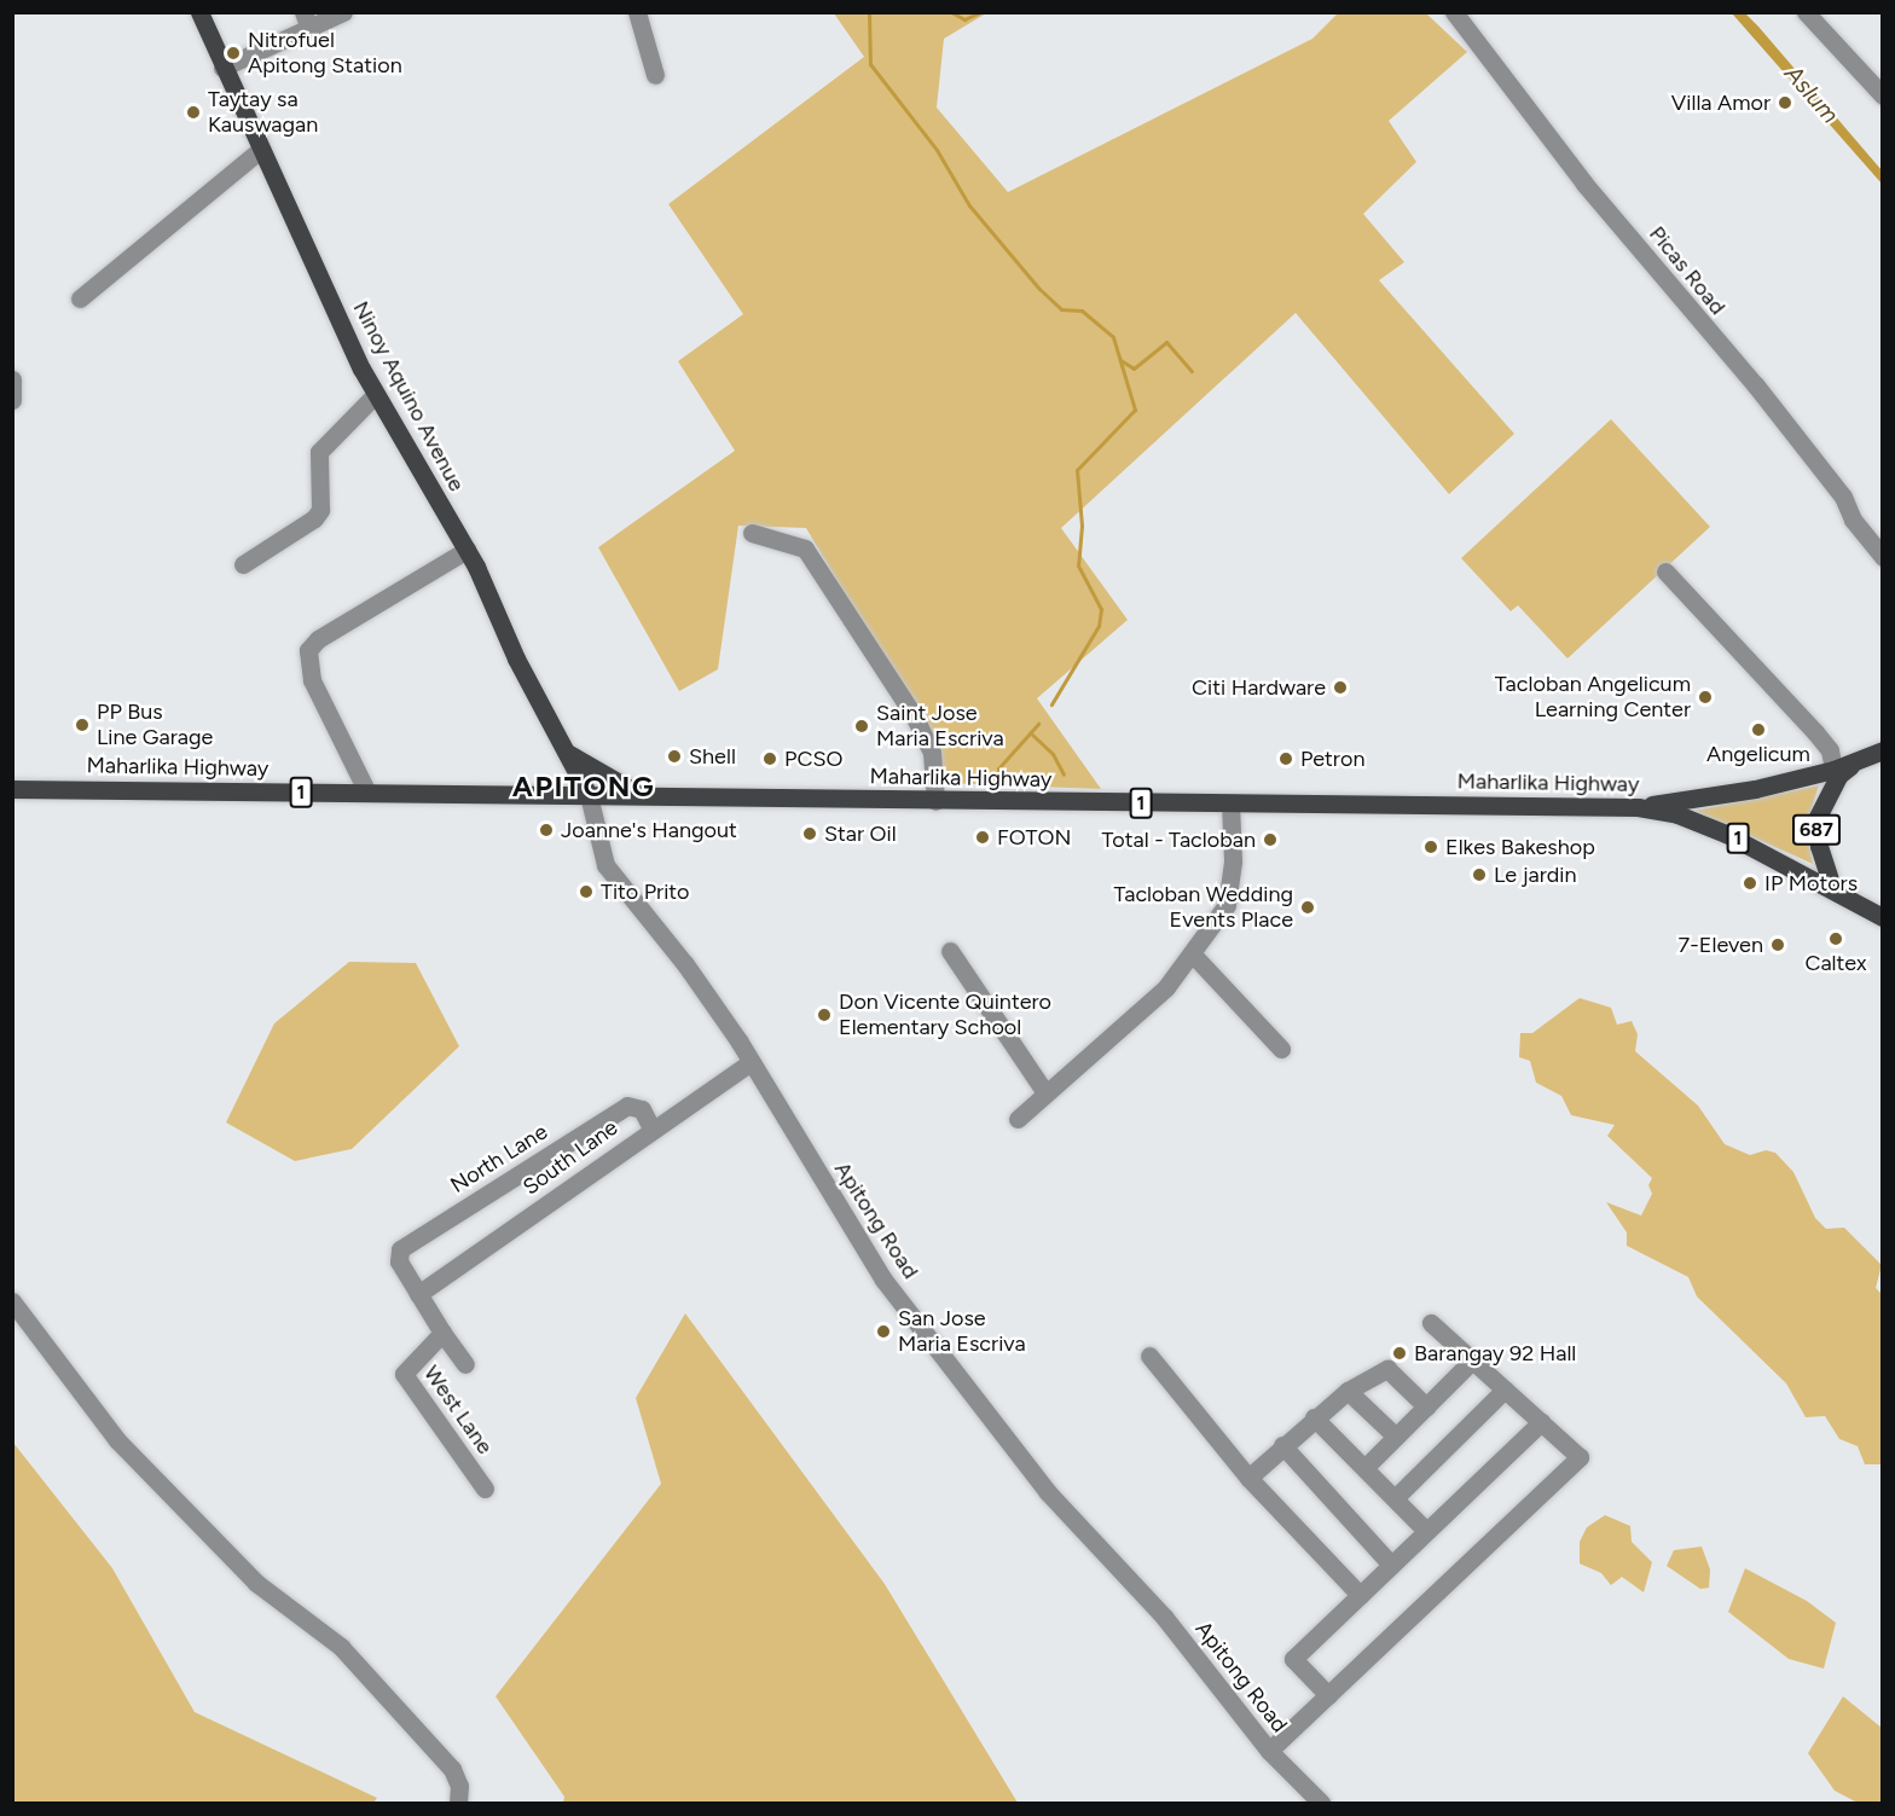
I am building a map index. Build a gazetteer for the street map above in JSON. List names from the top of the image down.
{
  "streets": {
    "main road": [
      "Ninoy Aquino Avenue",
      "Maharlika Highway",
      "1",
      "687"
    ],
    "street": [
      "Picas Road",
      "South Lane",
      "North Lane",
      "Apitong Road",
      "West Lane"
    ]
  },
  "crossings": [
    ["Ninoy Aquino Avenue", "Maharlika Highway"],
    ["Ninoy Aquino Avenue", "Apitong Road"],
    ["Maharlika Highway", "687"],
    ["Maharlika Highway", "Apitong Road"],
    ["South Lane", "North Lane"],
    ["South Lane", "Apitong Road"],
    ["South Lane", "West Lane"],
    ["North Lane", "West Lane"]
  ],
  "districts": ["APITONG"],
  "water": ["Aslum"],
  "places": [
    "Nitrofuel Apitong Station",
    "Villa Amor",
    "Taytay sa Kauswagan",
    "Citi Hardware",
    "Tacloban Angelicum Learning Center",
    "PP Bus Line Garage",
    "Saint Jose Maria Escriva",
    "Angelicum",
    "Shell",
    "PCSO",
    "Petron",
    "Joanne's Hangout",
    "Star Oil",
    "FOTON",
    "Total - Tacloban",
    "Elkes Bakeshop",
    "Le jardin",
    "IP Motors",
    "Tito Prito",
    "Tacloban Wedding Events Place",
    "Caltex",
    "7-Eleven",
    "Don Vicente Quintero Elementary School",
    "San Jose Maria Escriva",
    "Barangay 92 Hall"
  ]
}
